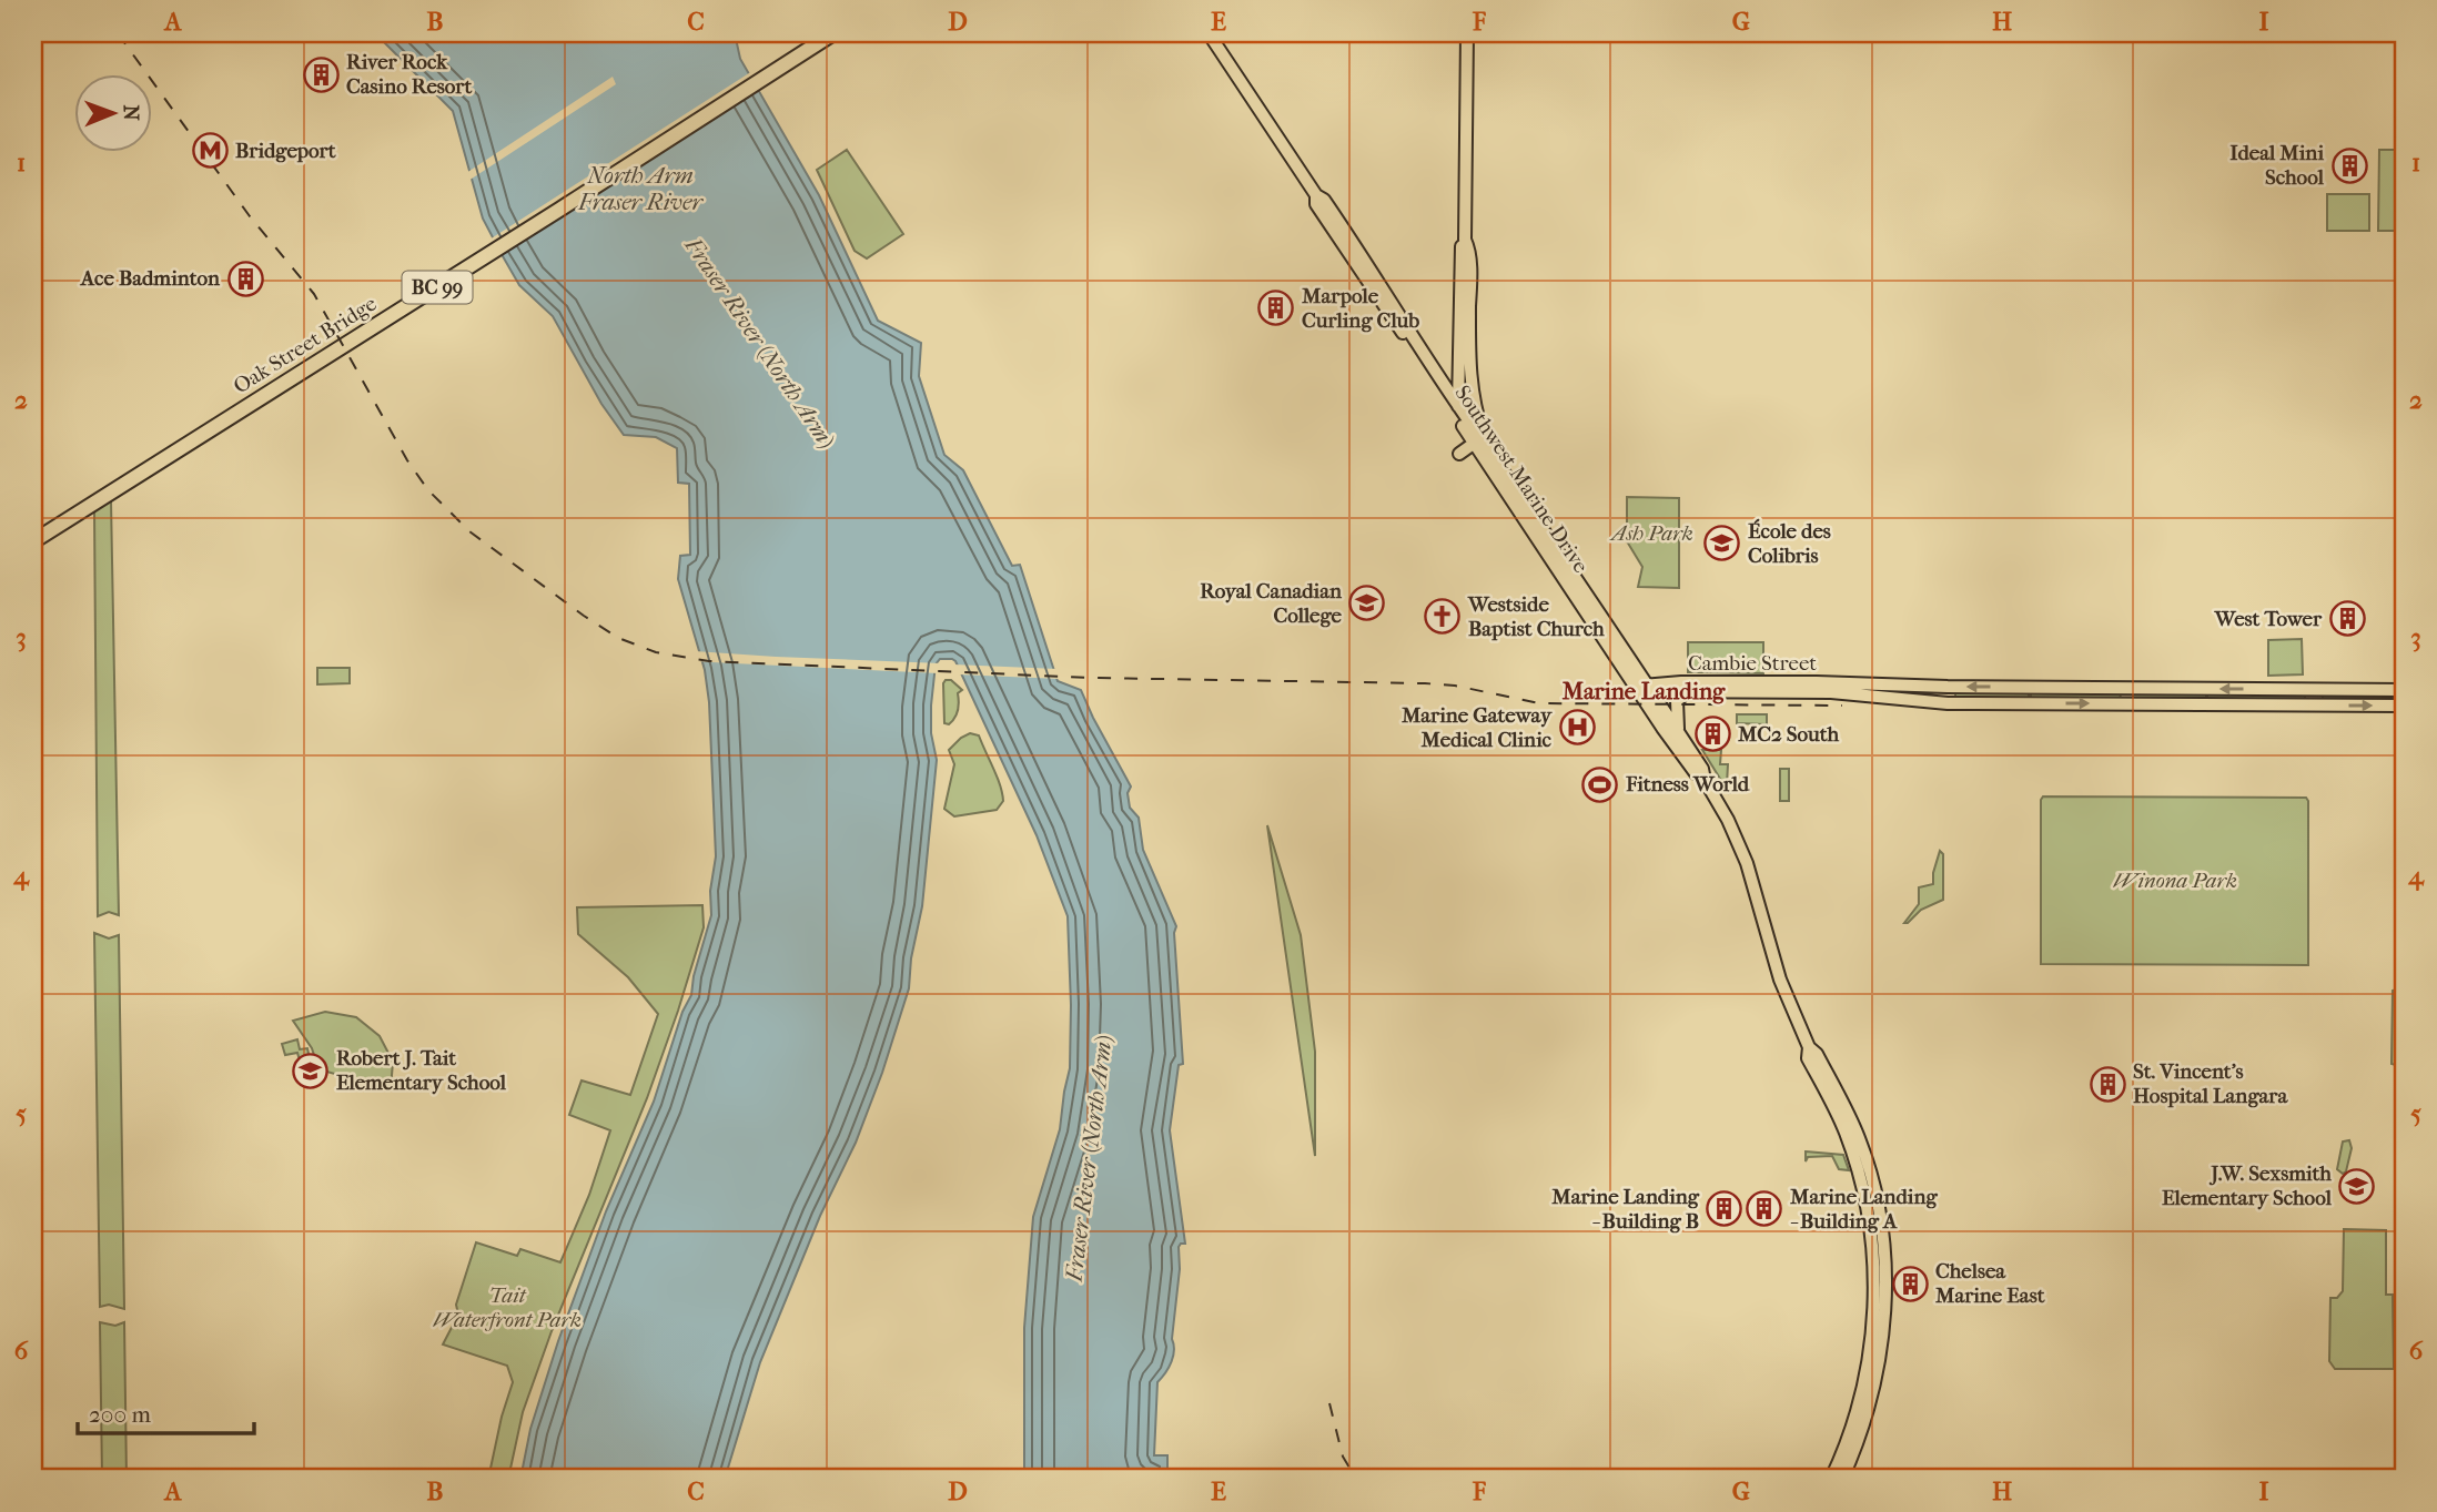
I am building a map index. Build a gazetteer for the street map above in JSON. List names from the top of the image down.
{
  "streets": {
    "highway": ["BC 99", "Oak Street Bridge"],
    "main road": ["Southwest Marine Drive", "Cambie Street"]
  },
  "crossings": [
    ["Southwest Marine Drive", "Cambie Street"]
  ],
  "districts": ["Marine Landing"],
  "water": ["North Arm Fraser River", "Fraser River (North Arm)"],
  "parks": ["Ash Park", "Winona Park", "Tait Waterfront Park"],
  "places": {
    "building": [
      "River Rock Casino Resort",
      "Ideal Mini School",
      "Ace Badminton",
      "Marpole Curling Club",
      "West Tower",
      "MC2 South",
      "St. Vincent's Hospital Langara",
      "Marine Landing - Building B",
      "Marine Landing - Building A",
      "Chelsea Marine East"
    ],
    "metro station": ["Bridgeport"],
    "school or university": [
      "École des Colibris",
      "Royal Canadian College",
      "Robert J. Tait Elementary School",
      "J.W. Sexsmith Elementary School"
    ],
    "church": ["Westside Baptist Church"],
    "hospital": ["Marine Gateway Medical Clinic"],
    "sports": ["Fitness World"]
  },
  "scale_bar": "200 m",
  "north": "right",
  "grid": {
    "columns": [
      "A",
      "B",
      "C",
      "D",
      "E",
      "F",
      "G",
      "H",
      "I"
    ],
    "rows": [
      "1",
      "2",
      "3",
      "4",
      "5",
      "6"
    ]
  }
}
